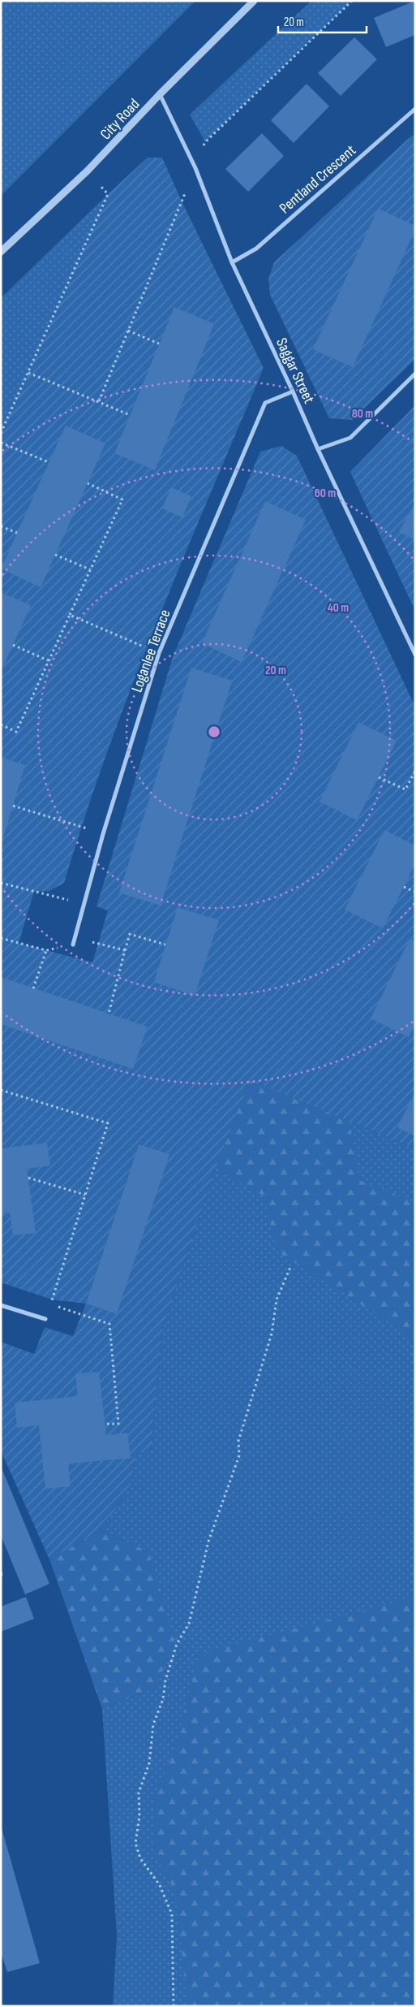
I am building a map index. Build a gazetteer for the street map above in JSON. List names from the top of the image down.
{
  "streets": {
    "street": [
      "City Road",
      "Pentland Crescent",
      "Saggar Street",
      "Loganlee Terrace"
    ]
  },
  "crossings": [
    ["City Road", "Saggar Street"],
    ["Pentland Crescent", "Saggar Street"],
    ["Saggar Street", "Loganlee Terrace"]
  ],
  "scale_bar": "20 m",
  "rings": [
    "80 m",
    "60 m",
    "40 m",
    "20 m"
  ]
}
